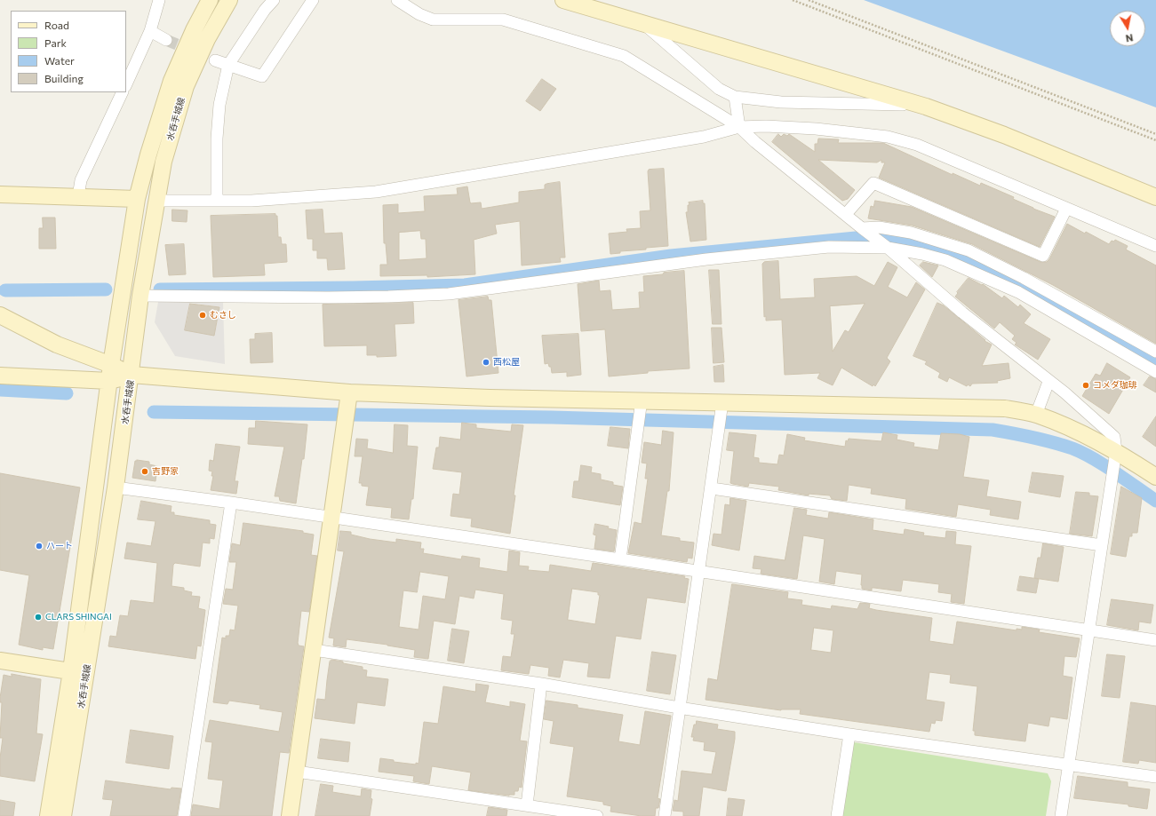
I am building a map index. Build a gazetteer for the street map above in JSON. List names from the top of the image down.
{
  "streets": {
    "street": ["水呑手城線"]
  },
  "places": [
    "むさし",
    "西松屋",
    "コメダ珈琲",
    "吉野家",
    "ハート",
    "CLARS SHINGAI"
  ],
  "legend": [
    "Road",
    "Park",
    "Water",
    "Building"
  ],
  "north": "bottom"
}
